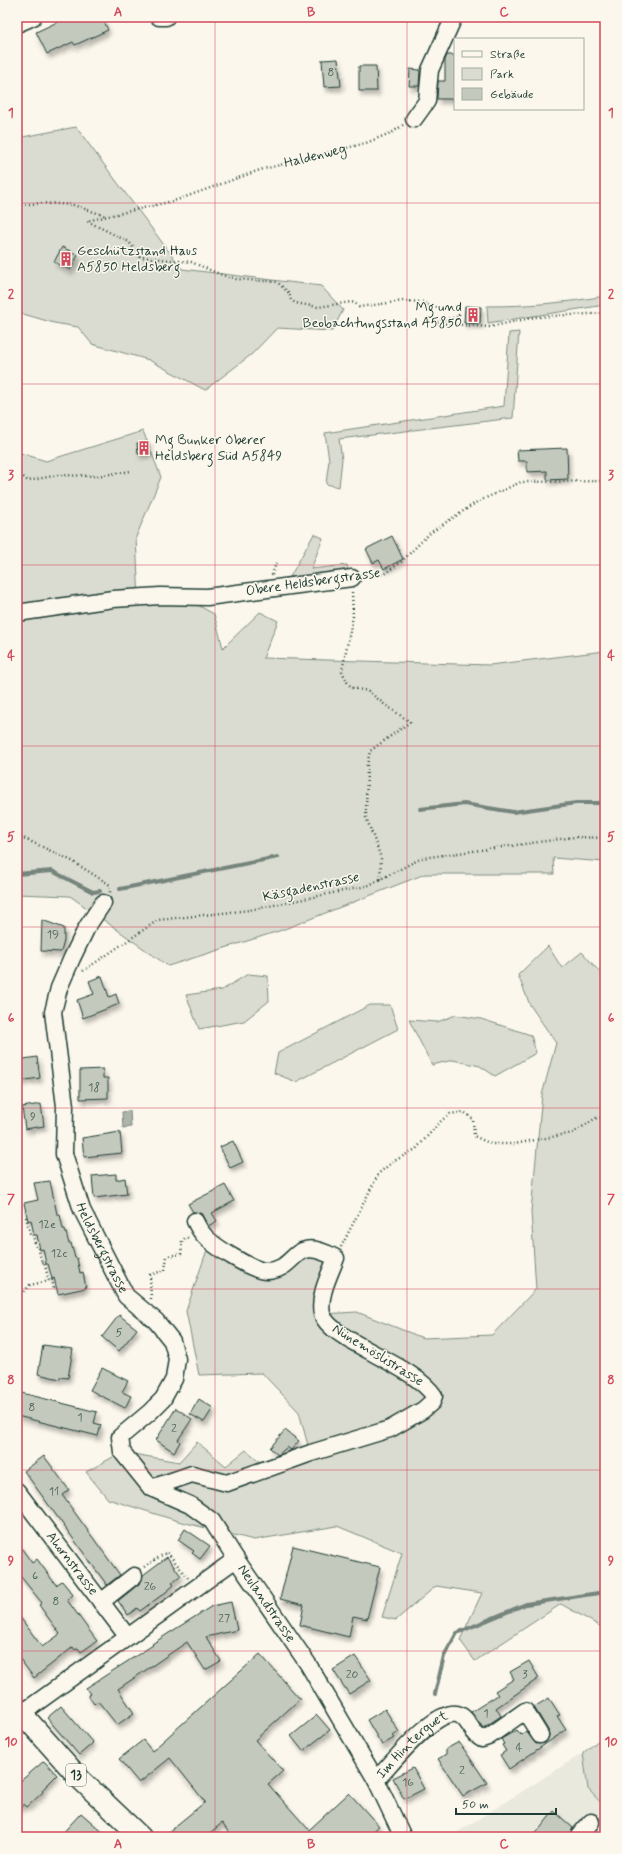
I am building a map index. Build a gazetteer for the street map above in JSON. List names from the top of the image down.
{
  "streets": {
    "main road": ["13"],
    "street": [
      "Obere Heldsbergstrasse",
      "Heldsbergstrasse",
      "Nünemöslistrasse",
      "Ahornstrasse",
      "Neulandstrasse",
      "Im Hinterguet"
    ],
    "path": ["Haldenweg", "Käsgadenstrasse"]
  },
  "crossings": [
    ["Käsgadenstrasse", "Heldsbergstrasse"],
    ["Heldsbergstrasse", "Nünemöslistrasse"],
    ["Heldsbergstrasse", "Neulandstrasse"],
    ["Ahornstrasse", "Neulandstrasse"],
    ["Neulandstrasse", "Im Hinterguet"],
    ["Neulandstrasse", "13"]
  ],
  "places": {
    "building": ["Geschützstand Haus A5850 Heldsberg", "Mg und Beobachtungsstand A5850", "Mg Bunker Oberer Heldsberg Süd A5849"]
  },
  "house_numbers": [
    "8",
    "19",
    "18",
    "9",
    "12e",
    "12c",
    "5",
    "8",
    "1",
    "2",
    "11",
    "6",
    "26",
    "8",
    "27",
    "20",
    "3",
    "1",
    "4",
    "2",
    "16"
  ],
  "legend": ["Straße", "Park", "Gebäude"],
  "scale_bar": "50 m",
  "grid": {
    "columns": ["A", "B", "C"],
    "rows": [
      "1",
      "2",
      "3",
      "4",
      "5",
      "6",
      "7",
      "8",
      "9",
      "10"
    ]
  }
}
